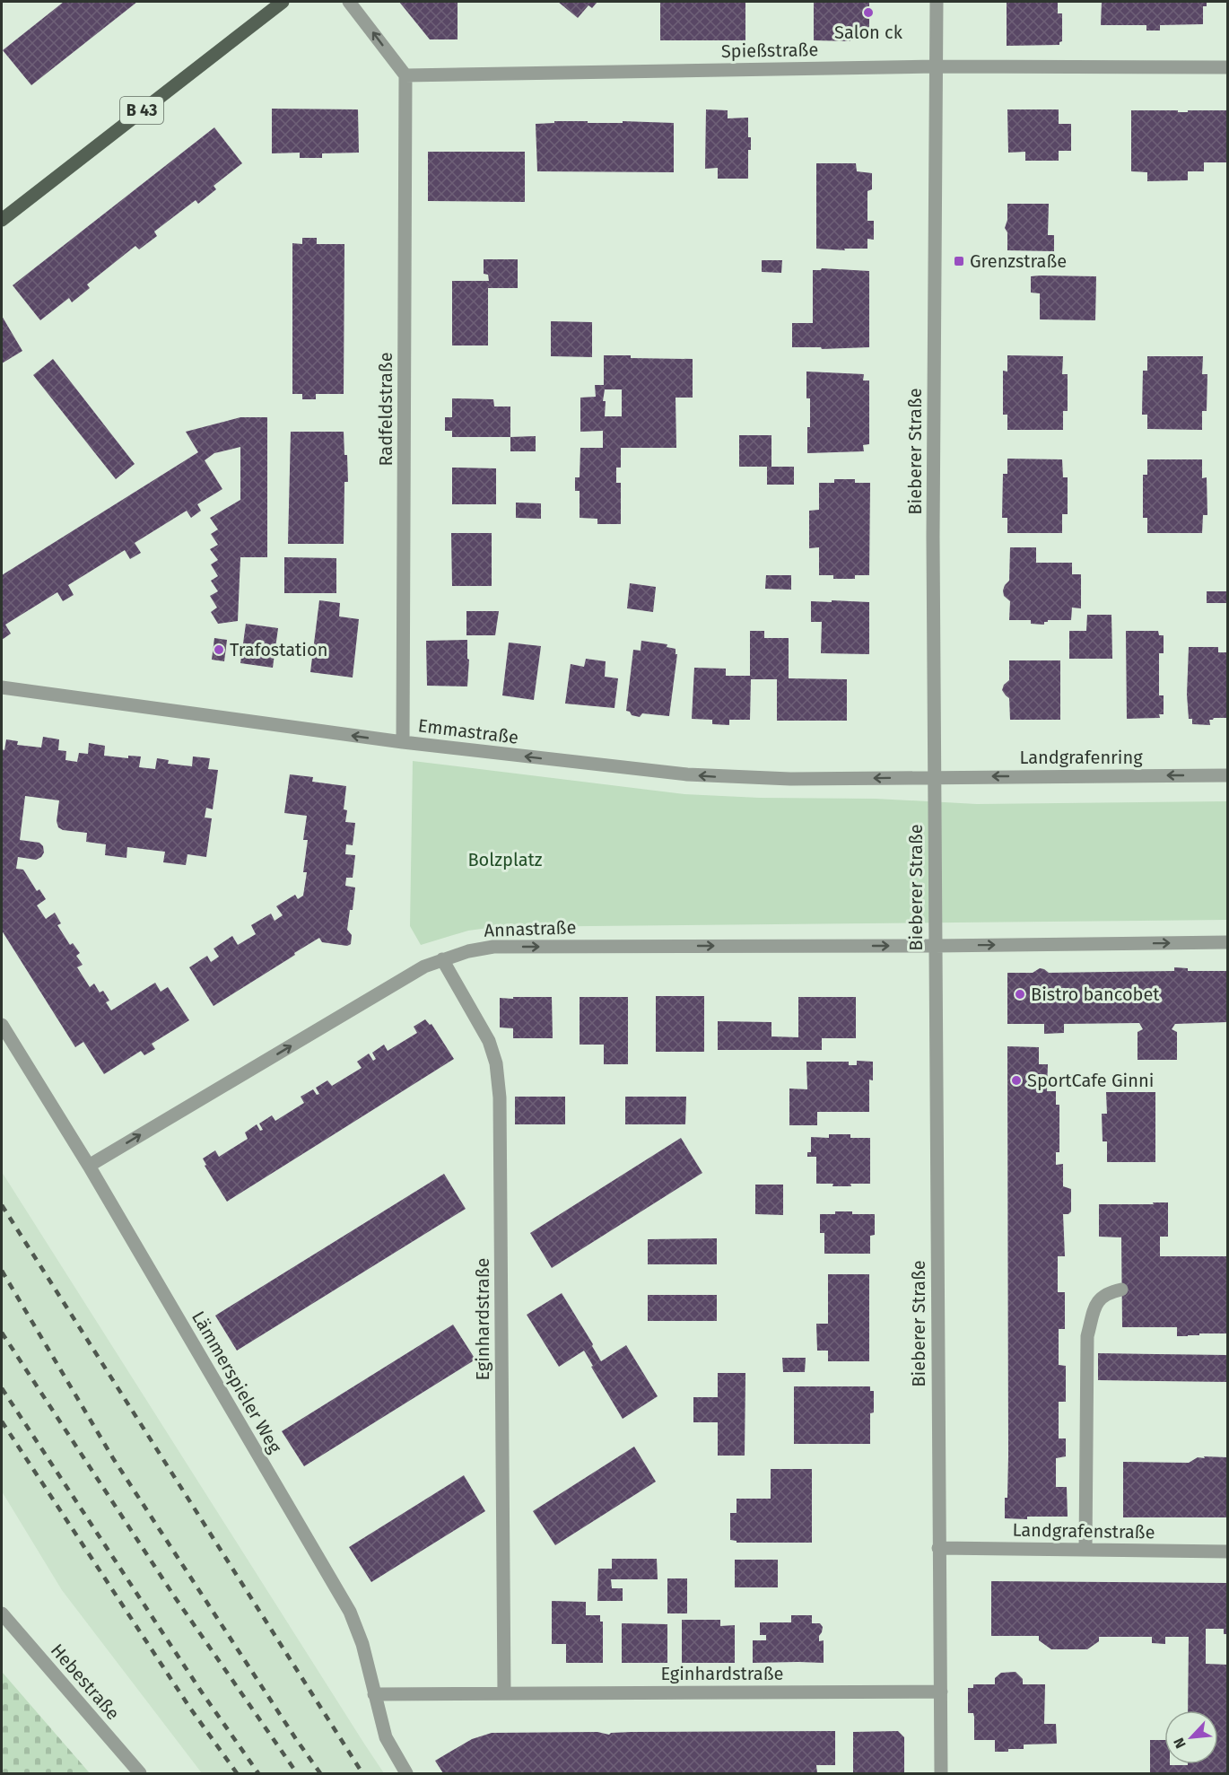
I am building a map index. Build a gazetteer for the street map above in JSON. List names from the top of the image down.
{
  "streets": {
    "main road": ["B 43"],
    "street": [
      "Spießstraße",
      "Radfeldstraße",
      "Bieberer Straße",
      "Emmastraße",
      "Landgrafenring",
      "Annastraße",
      "Eginhardstraße",
      "Lämmerspieler Weg",
      "Landgrafenstraße",
      "Hebestraße"
    ]
  },
  "crossings": [
    ["Spießstraße", "Radfeldstraße"],
    ["Spießstraße", "Bieberer Straße"],
    ["Radfeldstraße", "Emmastraße"],
    ["Bieberer Straße", "Emmastraße"],
    ["Bieberer Straße", "Landgrafenring"],
    ["Bieberer Straße", "Annastraße"],
    ["Bieberer Straße", "Eginhardstraße"],
    ["Bieberer Straße", "Landgrafenstraße"],
    ["Emmastraße", "Landgrafenring"],
    ["Annastraße", "Eginhardstraße"],
    ["Annastraße", "Lämmerspieler Weg"],
    ["Eginhardstraße", "Lämmerspieler Weg"]
  ],
  "one_way": ["Emmastraße", "Landgrafenring", "Annastraße"],
  "parks": ["Bolzplatz"],
  "places": {
    "other": [
      "Salon ck",
      "Trafostation",
      "Bistro bancobet",
      "SportCafe Ginni"
    ],
    "transit": ["Grenzstraße"]
  },
  "north": "bottom left"
}
